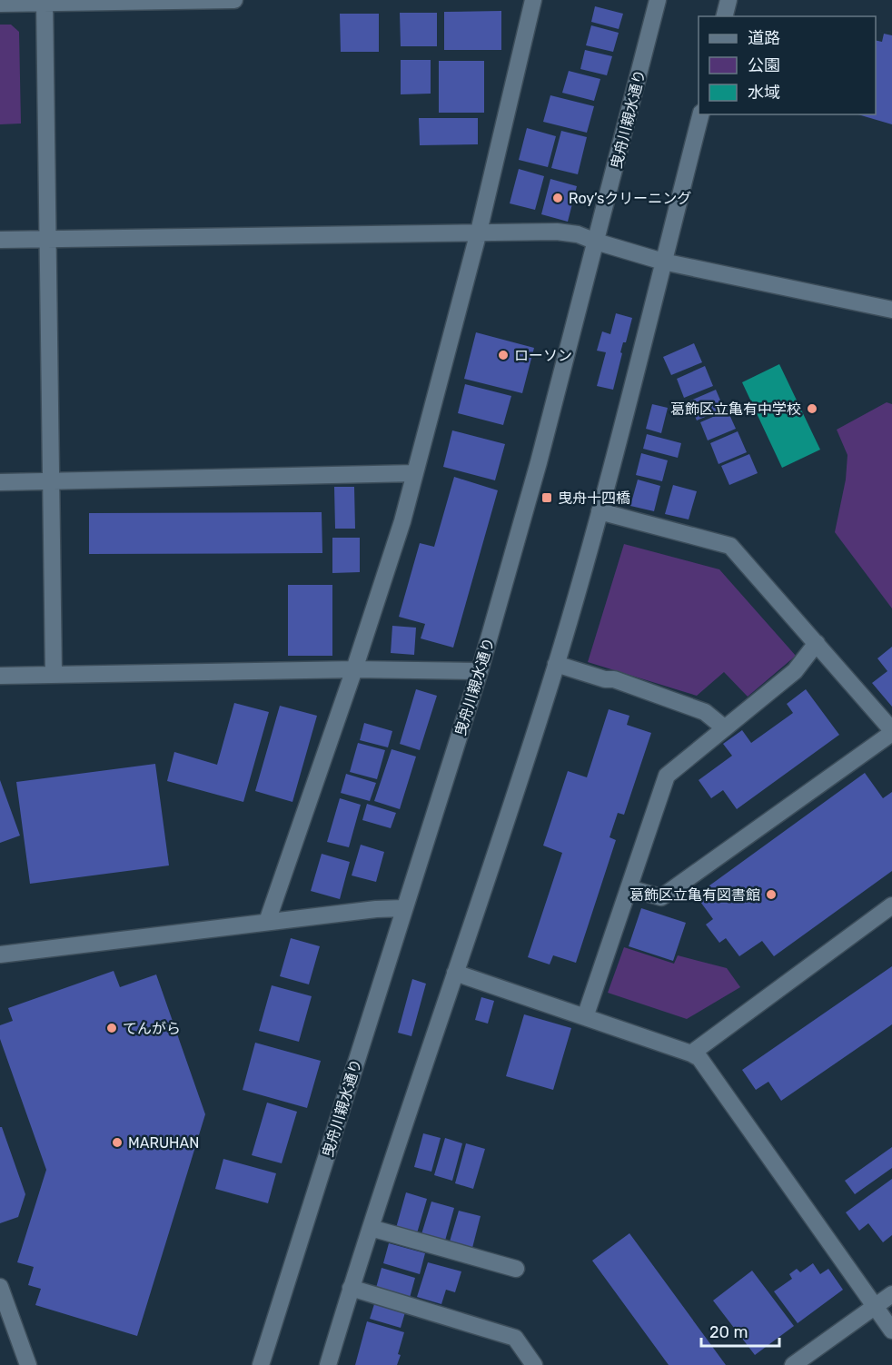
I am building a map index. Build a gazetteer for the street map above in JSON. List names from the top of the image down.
{
  "streets": {
    "street": ["曳舟川親水通り"]
  },
  "places": {
    "other": [
      "Roy’sクリーニング",
      "ローソン",
      "葛飾区立亀有中学校",
      "葛飾区立亀有図書館",
      "てんがら",
      "MARUHAN"
    ],
    "transit": ["曳舟十四橋"]
  },
  "legend": ["道路", "公園", "水域"],
  "scale_bar": "20 m"
}
